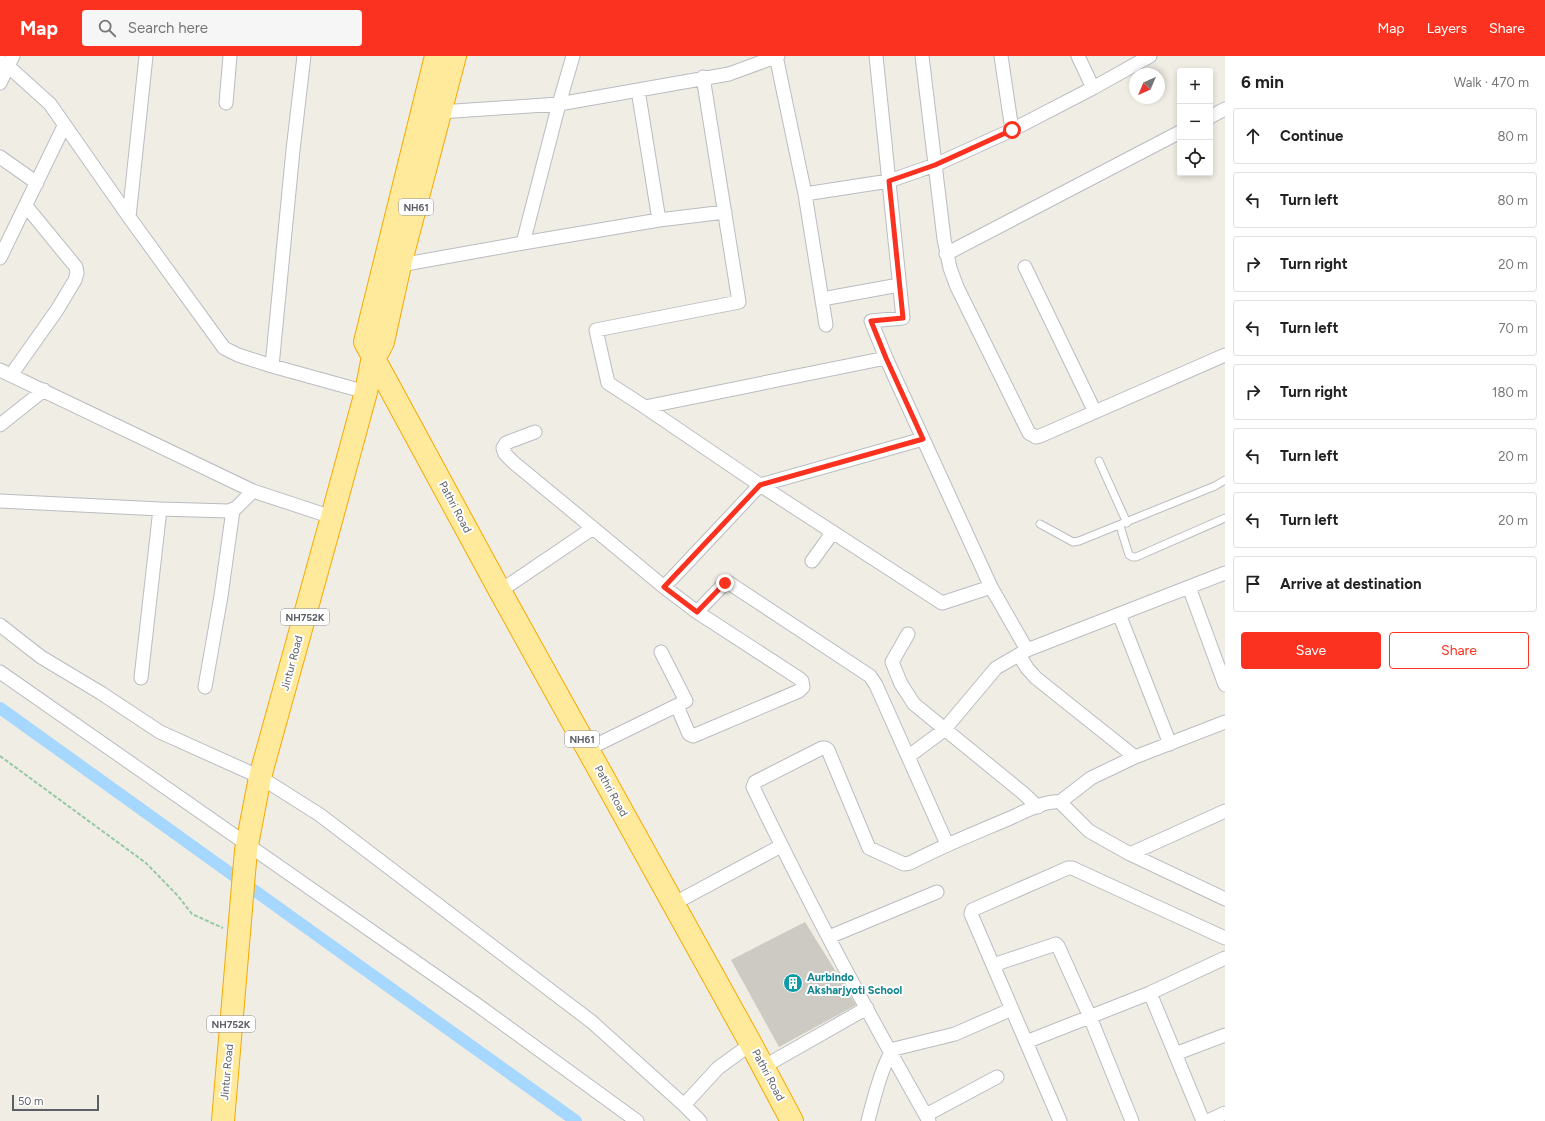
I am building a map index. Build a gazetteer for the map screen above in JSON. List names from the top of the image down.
{
  "streets": {
    "highway": [
      "NH61",
      "Pathri Road",
      "NH752K",
      "Jintur Road"
    ]
  },
  "crossings": [
    ["NH61", "Pathri Road"],
    ["NH61", "NH752K"],
    ["Pathri Road", "NH752K"],
    ["NH752K", "Jintur Road"]
  ],
  "places": {
    "building": ["Aurbindo Aksharjyoti School"]
  },
  "scale_bar": "50 m",
  "north": "bottom left",
  "page": {
    "header": "Map",
    "search": "Search here",
    "nav": ["Map", "Layers", "Share"],
    "heading": ["6 min", "Walk · 470 m"],
    "map_buttons": ["+", "−"],
    "list": [
      ["Continue", "80 m"],
      ["Turn left", "80 m"],
      ["Turn right", "20 m"],
      ["Turn left", "70 m"],
      ["Turn right", "180 m"],
      ["Turn left", "20 m"],
      ["Turn left", "20 m"],
      "Arrive at destination"
    ],
    "buttons": ["Save", "Share"],
    "scale": "50 m"
  }
}
